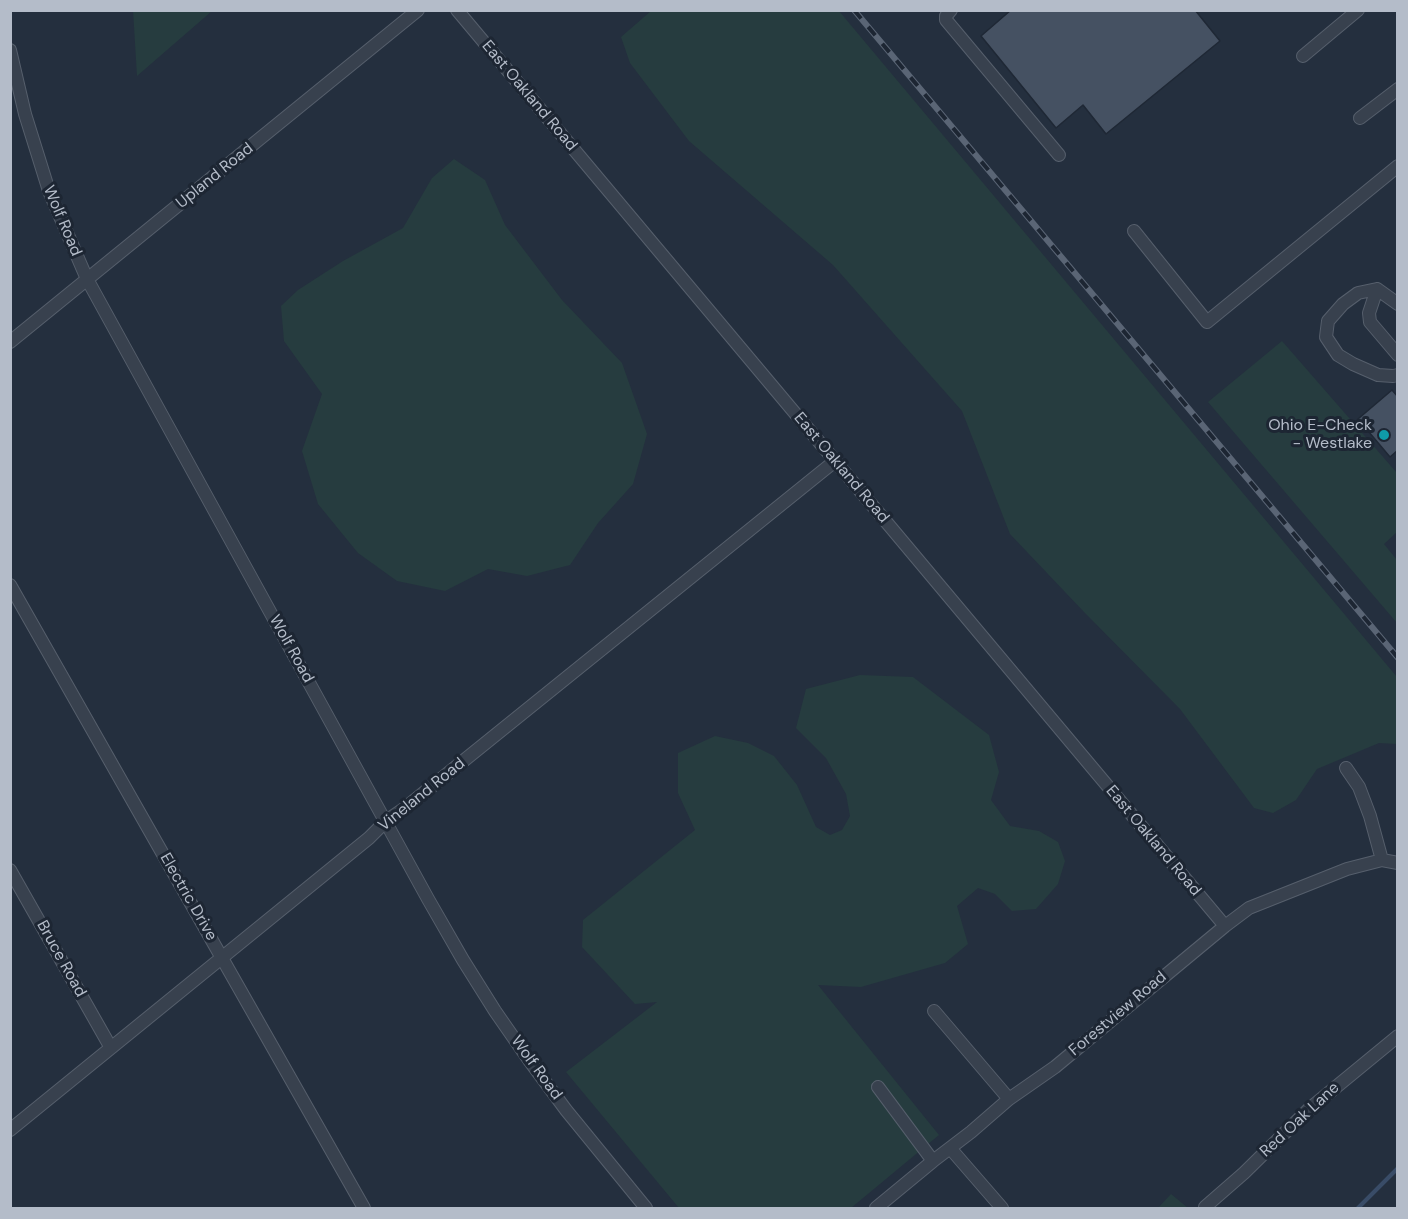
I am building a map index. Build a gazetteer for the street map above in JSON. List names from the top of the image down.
{
  "streets": {
    "street": [
      "East Oakland Road",
      "Upland Road",
      "Wolf Road",
      "Vineland Road",
      "Electric Drive",
      "Bruce Road",
      "Forestview Road",
      "Red Oak Lane"
    ]
  },
  "crossings": [
    ["East Oakland Road", "Vineland Road"],
    ["East Oakland Road", "Forestview Road"],
    ["Upland Road", "Wolf Road"],
    ["Wolf Road", "Vineland Road"],
    ["Vineland Road", "Electric Drive"],
    ["Vineland Road", "Bruce Road"]
  ],
  "places": ["Ohio E-Check - Westlake"]
}
